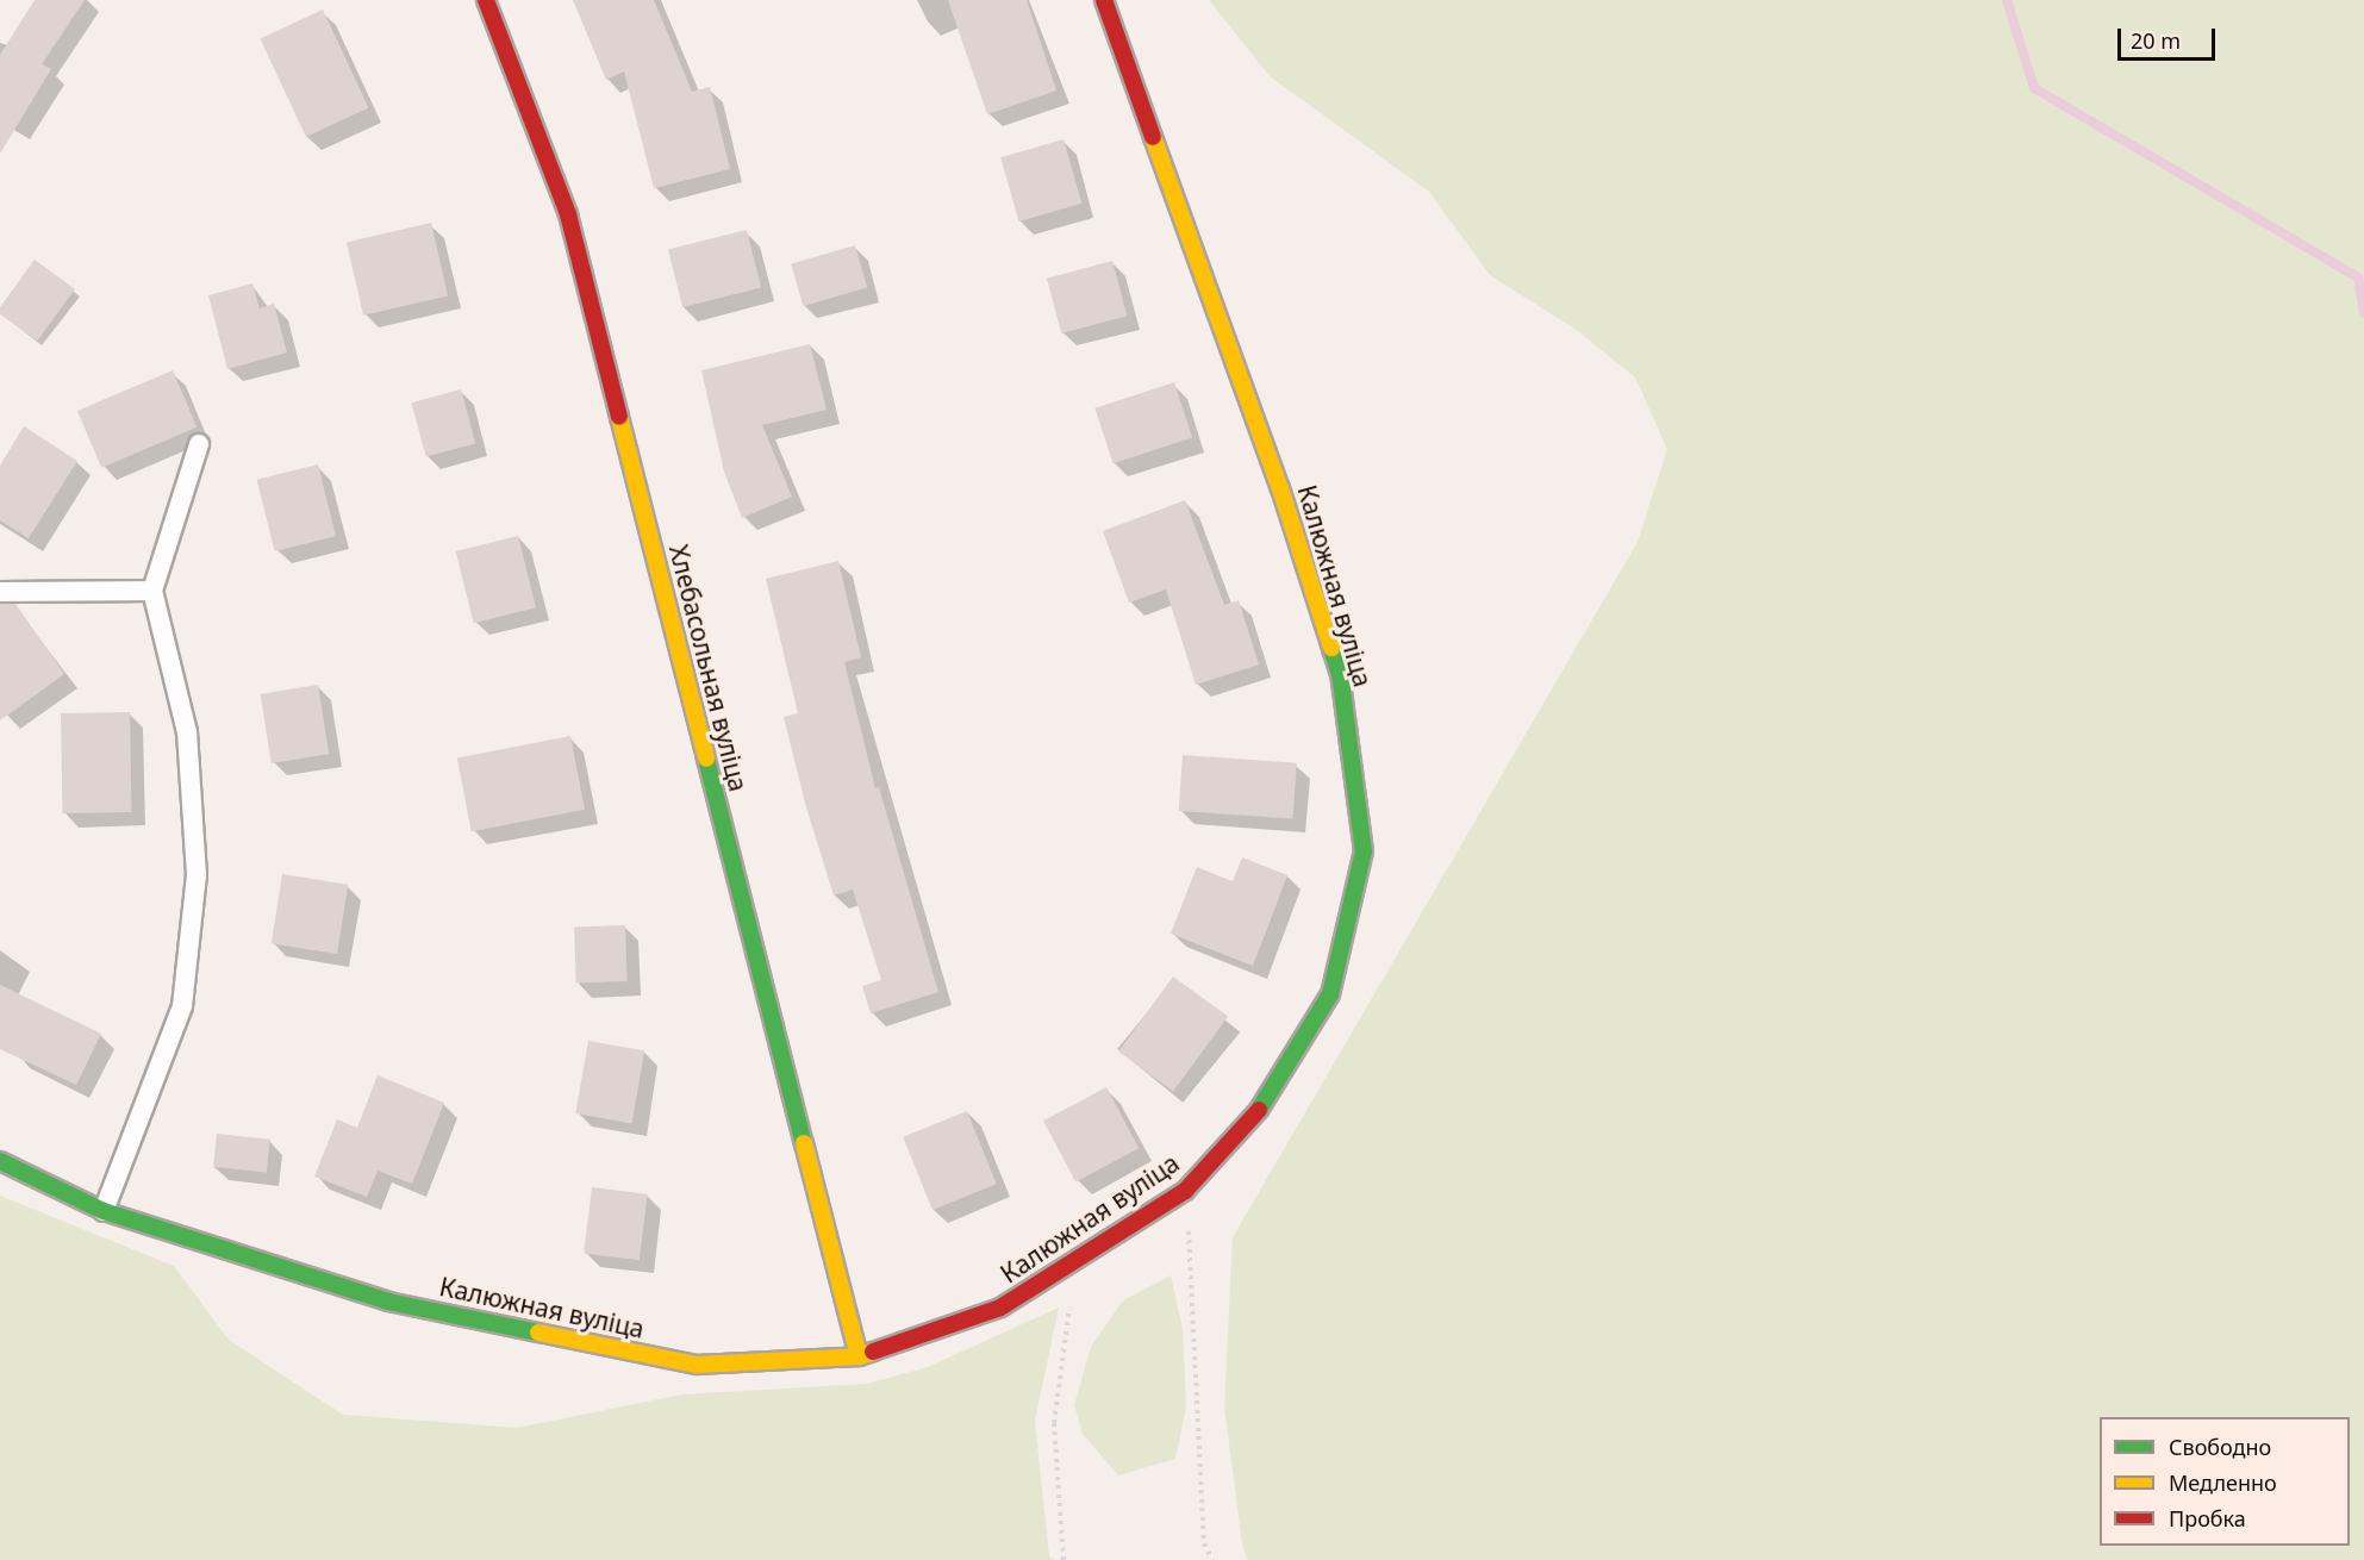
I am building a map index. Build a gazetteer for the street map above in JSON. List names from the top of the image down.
{
  "streets": {
    "street": ["Калюжная вуліца", "Хлебасольная вуліца"]
  },
  "crossings": [
    ["Калюжная вуліца", "Хлебасольная вуліца"]
  ],
  "legend": ["Свободно", "Медленно", "Пробка"],
  "scale_bar": "20 m"
}
